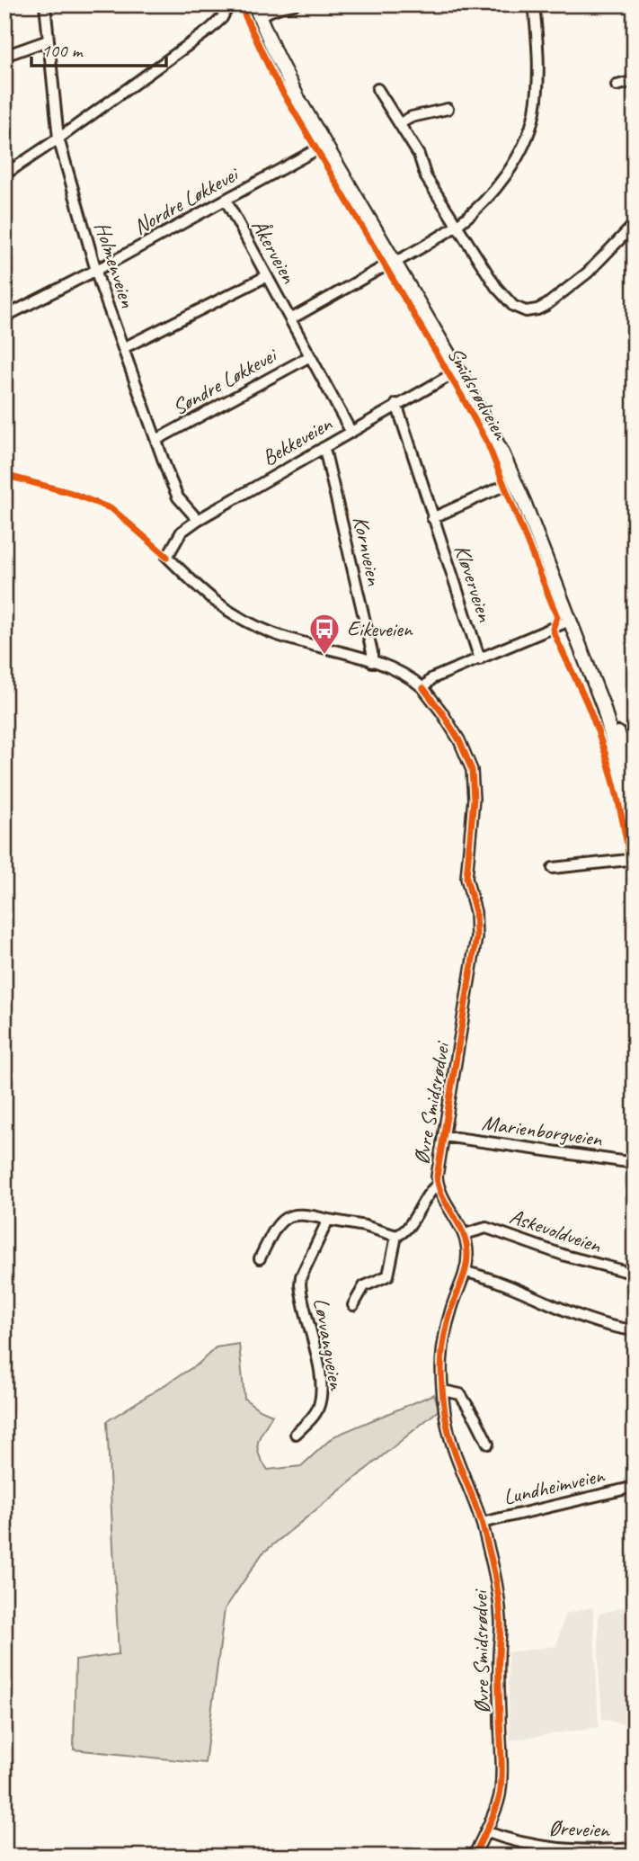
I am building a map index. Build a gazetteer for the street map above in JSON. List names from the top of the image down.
{
  "streets": {
    "main road": ["Smidsrødveien"],
    "street": [
      "Nordre Løkkevei",
      "Åkerveien",
      "Holmenveien",
      "Søndre Løkkevei",
      "Bekkeveien",
      "Kornveien",
      "Kløverveien",
      "Øvre Smidsrødvei",
      "Marienborgveien",
      "Askevoldveien",
      "Løvvangveien",
      "Lundheimveien",
      "Øreveien"
    ]
  },
  "crossings": [
    ["Nordre Løkkevei", "Åkerveien"],
    ["Nordre Løkkevei", "Holmenveien"],
    ["Åkerveien", "Søndre Løkkevei"],
    ["Åkerveien", "Bekkeveien"],
    ["Holmenveien", "Søndre Løkkevei"],
    ["Holmenveien", "Bekkeveien"],
    ["Smidsrødveien", "Bekkeveien"],
    ["Bekkeveien", "Kornveien"],
    ["Bekkeveien", "Kløverveien"],
    ["Øvre Smidsrødvei", "Marienborgveien"],
    ["Øvre Smidsrødvei", "Askevoldveien"],
    ["Øvre Smidsrødvei", "Løvvangveien"],
    ["Øvre Smidsrødvei", "Lundheimveien"],
    ["Øvre Smidsrødvei", "Øreveien"]
  ],
  "places": {
    "bus stop": ["Eikeveien"]
  },
  "scale_bar": "100 m"
}
